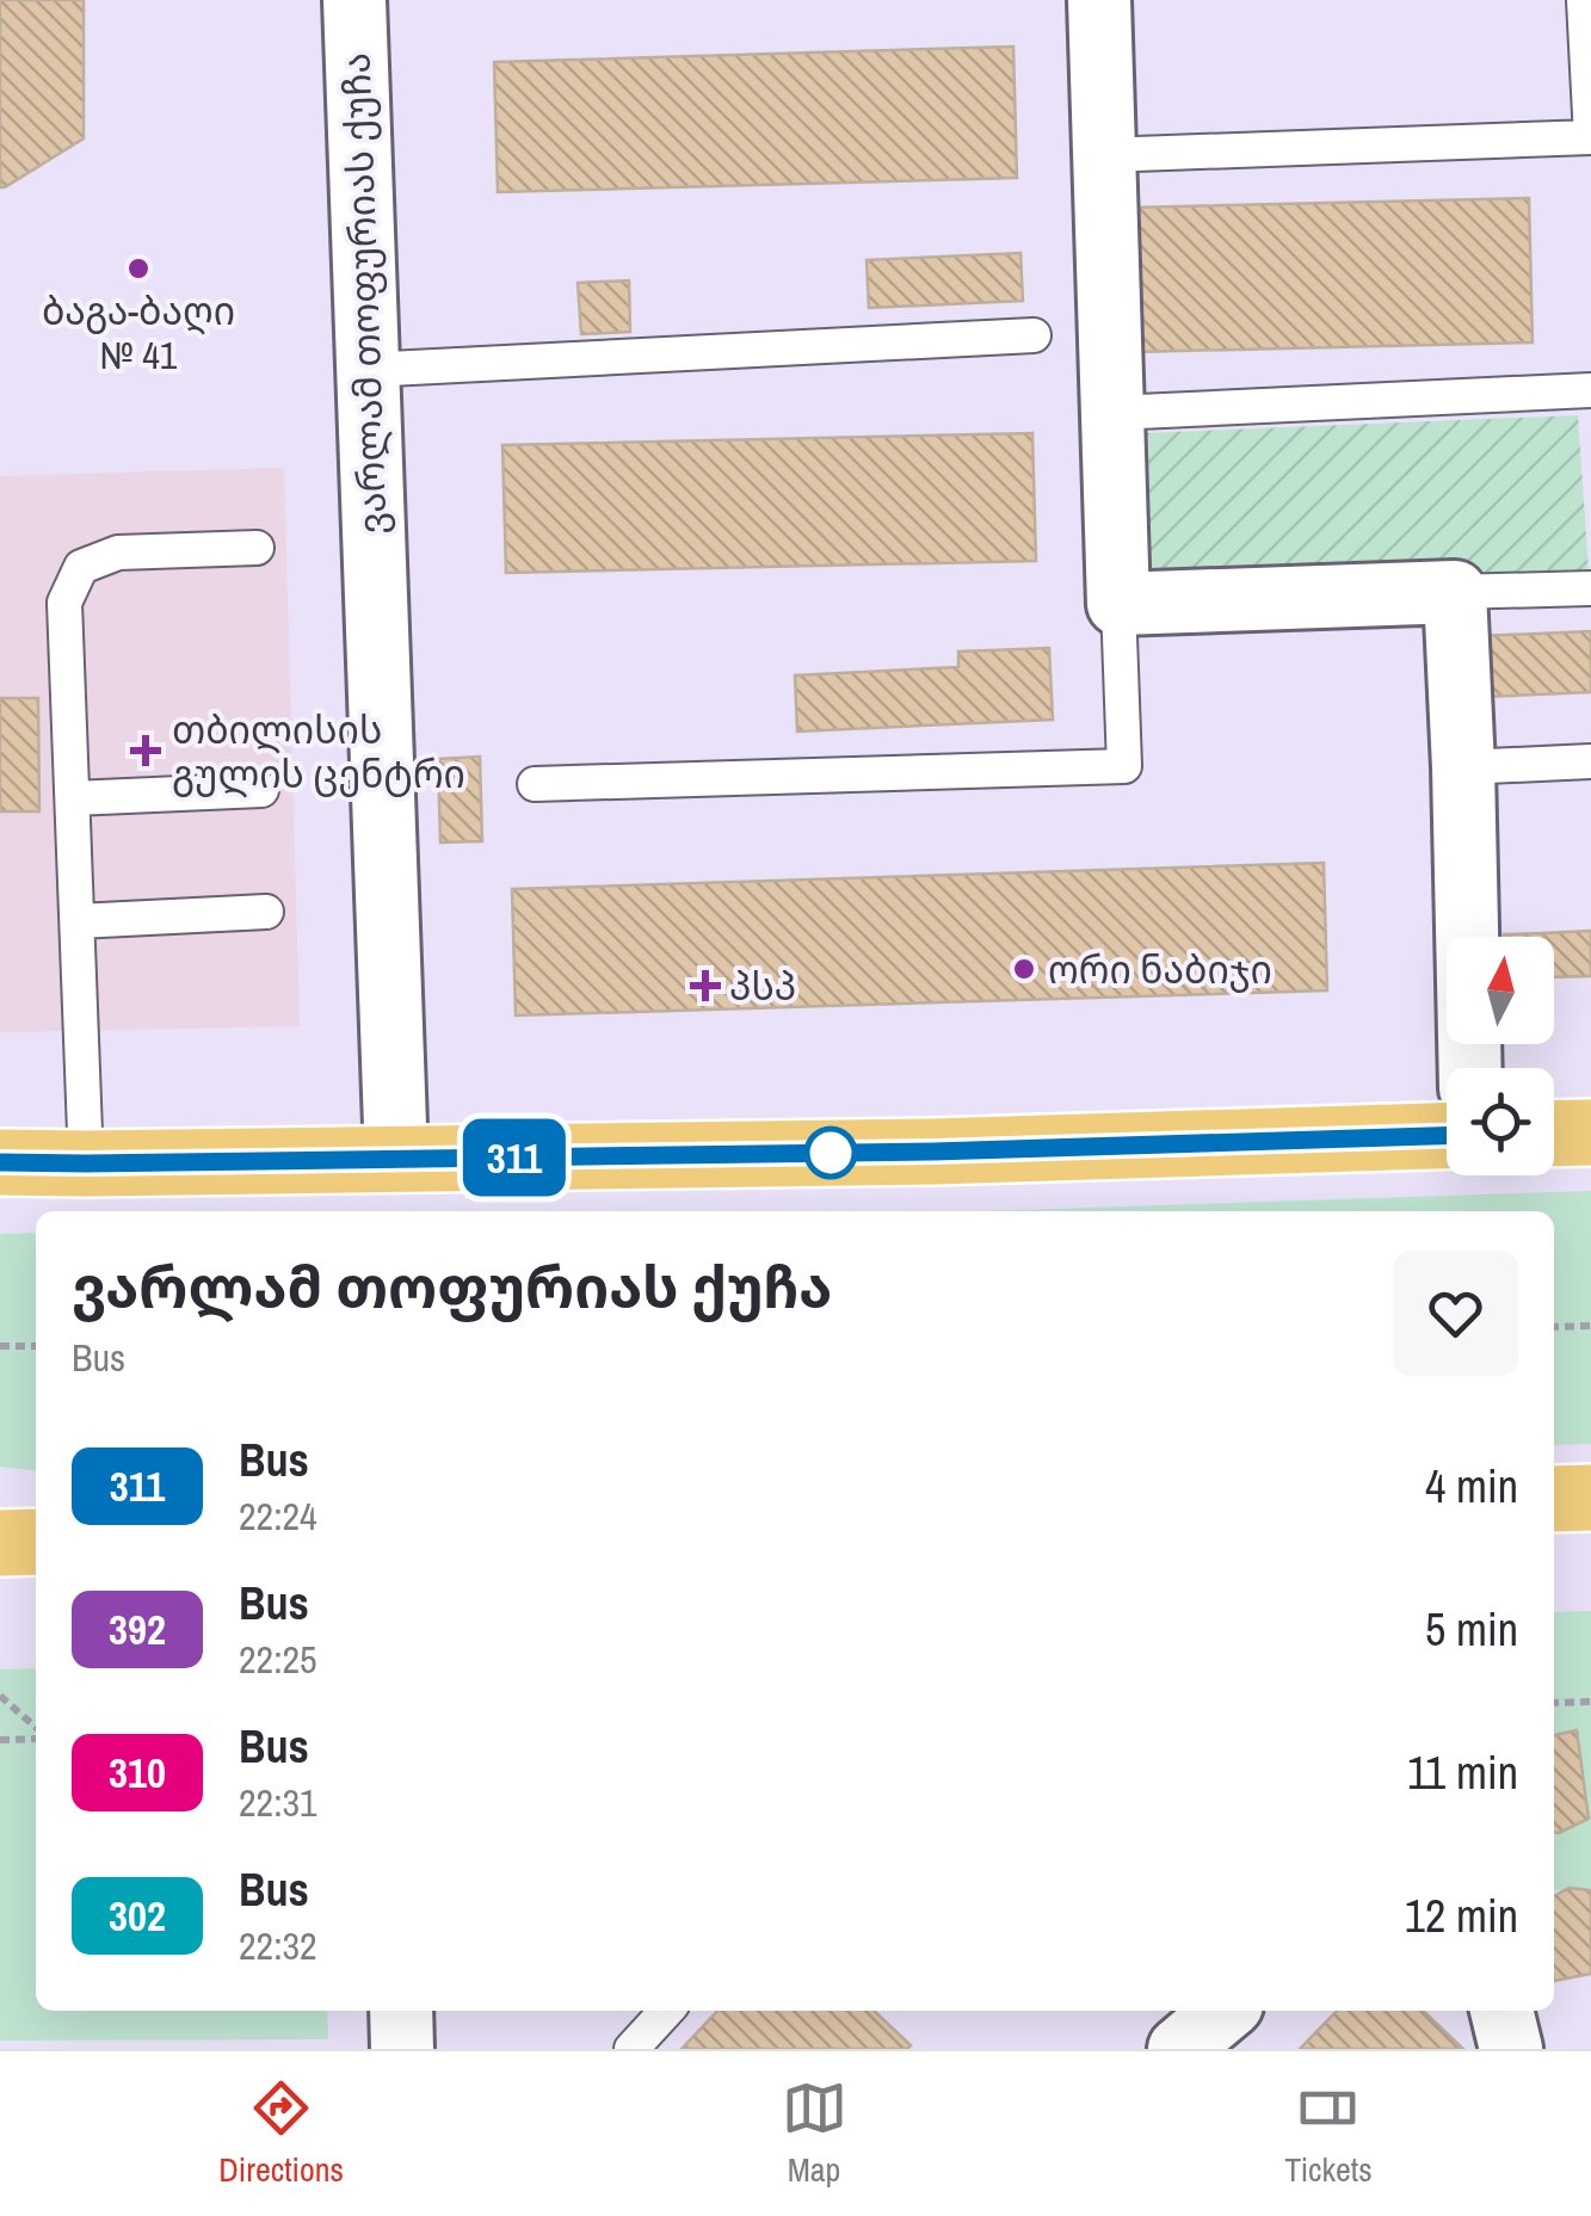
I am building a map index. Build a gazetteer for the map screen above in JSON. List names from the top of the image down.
{
  "streets": {
    "street": ["ვარლამ თოფურიას ქუჩა"]
  },
  "places": {
    "other": ["ბაგა-ბაღი № 41", "ორი ნაბიჯი"],
    "health": ["თბილისის გულის ცენტრი", "პსპ"]
  },
  "lines": ["bus line 311"],
  "north": "top",
  "page": {
    "on_map": "311",
    "heading": ["ვარლამ თოფურიას ქუჩა", "Bus"],
    "list": [
      {
        "mark": "311",
        "name": "Bus",
        "note": "22:24",
        "value": "4 min"
      },
      {
        "mark": "392",
        "name": "Bus",
        "note": "22:25",
        "value": "5 min"
      },
      {
        "mark": "310",
        "name": "Bus",
        "note": "22:31",
        "value": "11 min"
      },
      {
        "mark": "302",
        "name": "Bus",
        "note": "22:32",
        "value": "12 min"
      }
    ],
    "tabs": ["Directions", "Map", "Tickets"]
  }
}
